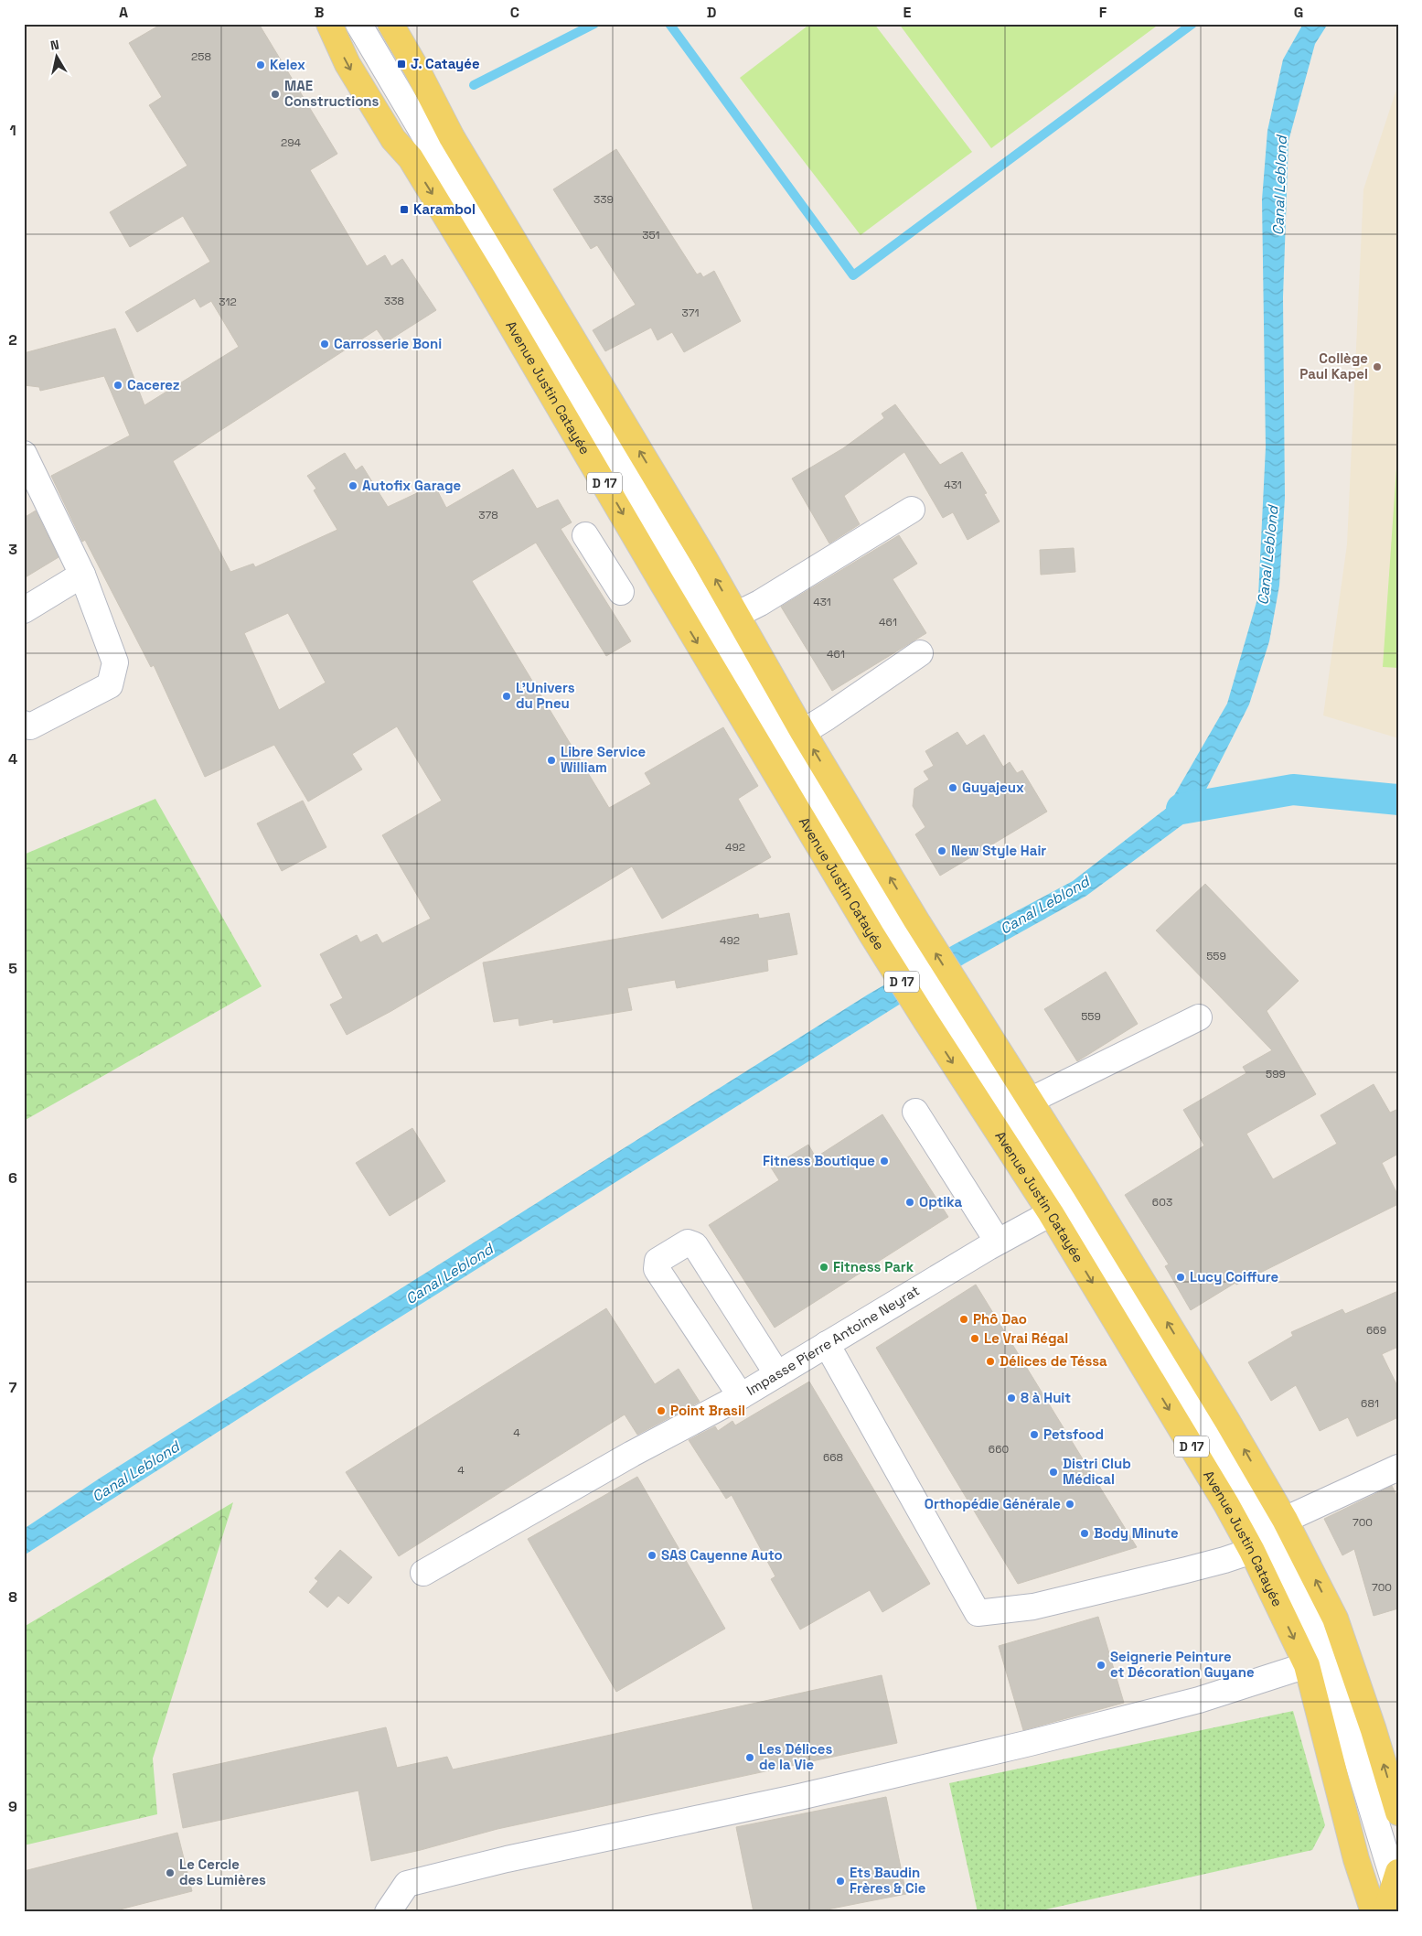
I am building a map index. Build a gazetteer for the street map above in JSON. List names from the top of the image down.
{
  "streets": {
    "main road": ["Avenue Justin Catayée", "D 17"],
    "street": ["Impasse Pierre Antoine Neyrat"]
  },
  "crossings": [
    ["Avenue Justin Catayée", "Impasse Pierre Antoine Neyrat"]
  ],
  "water": ["Canal Leblond"],
  "places": {
    "transit": ["J. Catayée", "Karambol"],
    "other": [
      "Kelex",
      "MAE Constructions",
      "Carrosserie Boni",
      "Collège Paul Kapel",
      "Cacerez",
      "Autofix Garage",
      "L'Univers du Pneu",
      "Libre Service William",
      "Guyajeux",
      "New Style Hair",
      "Fitness Boutique",
      "Optika",
      "Fitness Park",
      "Lucy Coiffure",
      "Phô Dao",
      "Le Vrai Régal",
      "Délices de Téssa",
      "8 à Huit",
      "Point Brasil",
      "Petsfood",
      "Distri Club Médical",
      "Orthopédie Générale",
      "Body Minute",
      "SAS Cayenne Auto",
      "Seignerie Peinture et Décoration Guyane",
      "Les Délices de la Vie",
      "Le Cercle des Lumières",
      "Ets Baudin Frères & Cie"
    ]
  },
  "house_numbers": [
    "258",
    "294",
    "339",
    "351",
    "338",
    "312",
    "371",
    "431",
    "378",
    "431",
    "461",
    "461",
    "492",
    "492",
    "559",
    "559",
    "599",
    "603",
    "669",
    "681",
    "4",
    "660",
    "668",
    "4",
    "700",
    "700"
  ],
  "north": "top",
  "grid": {
    "columns": [
      "A",
      "B",
      "C",
      "D",
      "E",
      "F",
      "G"
    ],
    "rows": [
      "1",
      "2",
      "3",
      "4",
      "5",
      "6",
      "7",
      "8",
      "9"
    ]
  }
}
